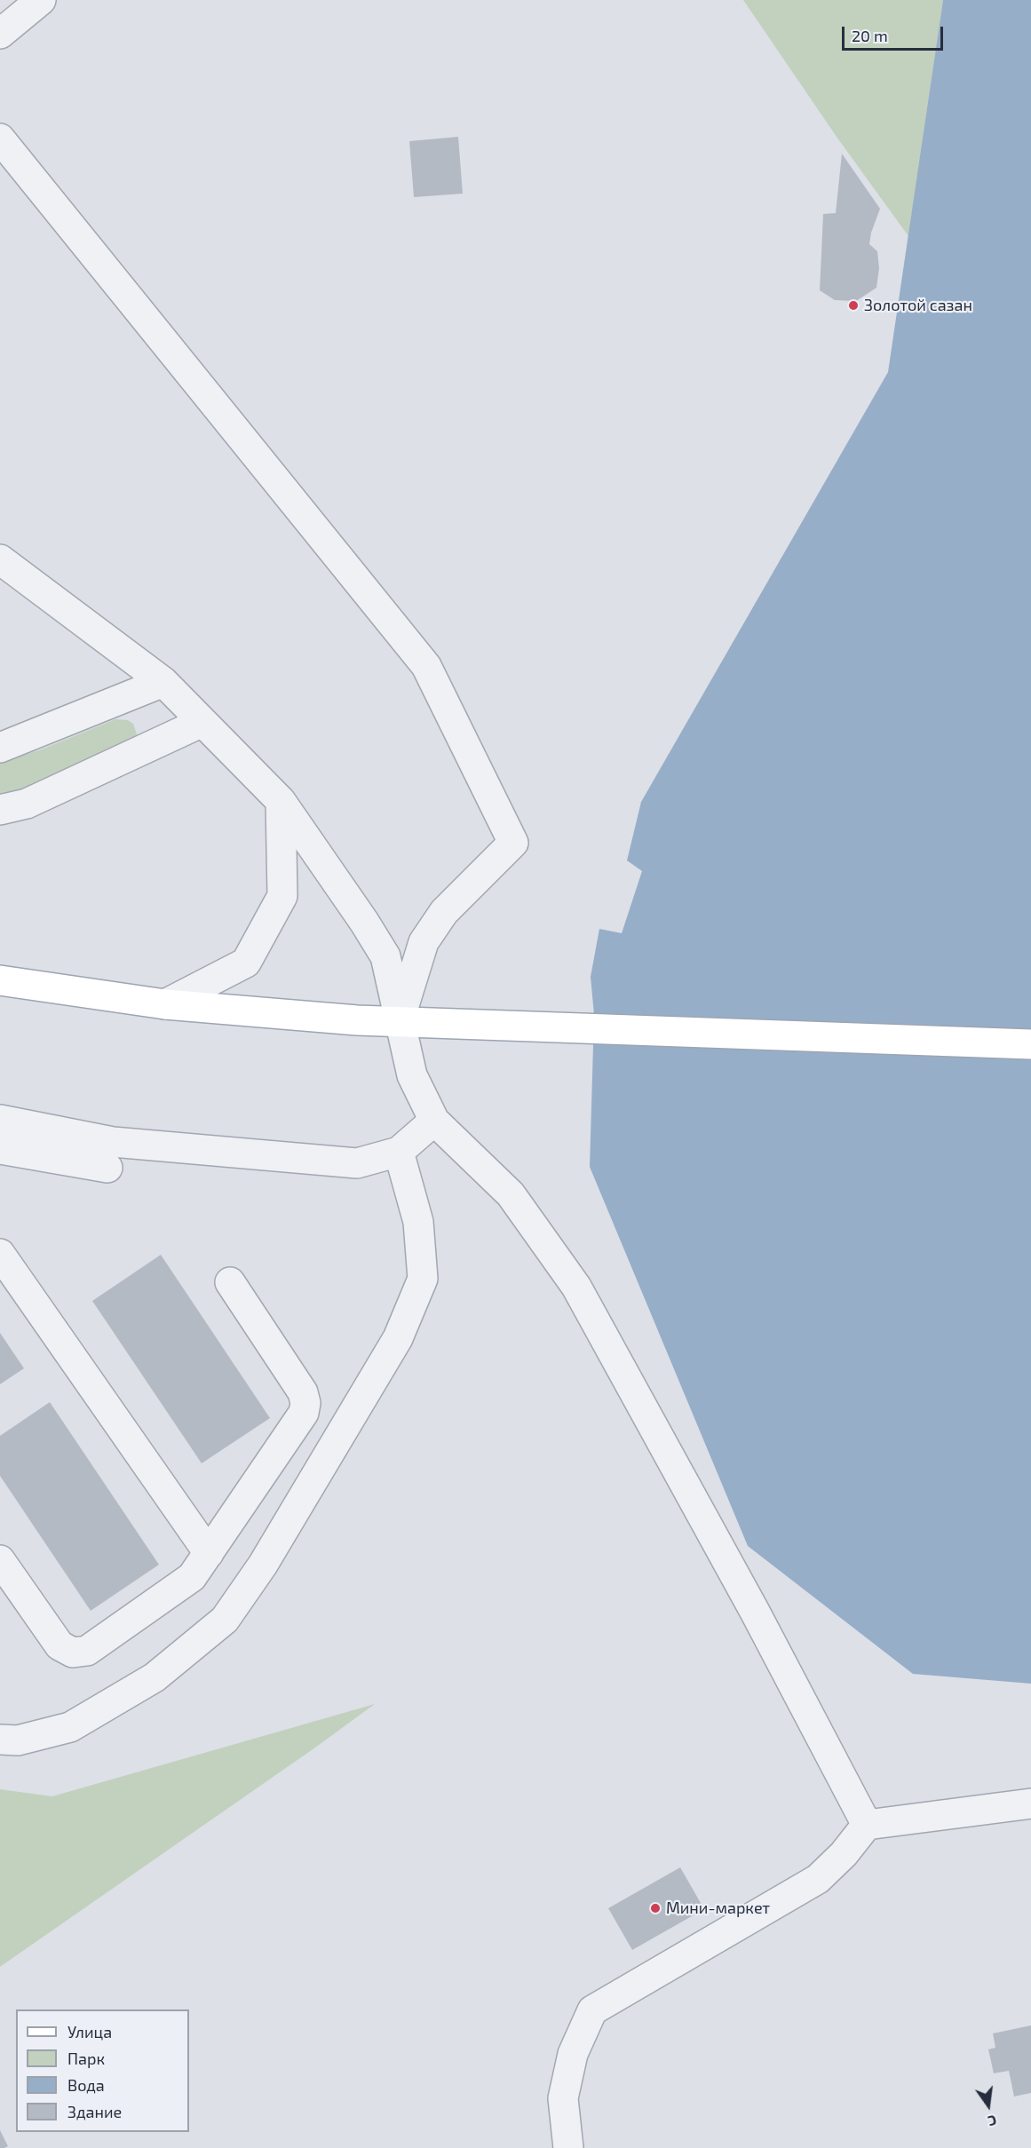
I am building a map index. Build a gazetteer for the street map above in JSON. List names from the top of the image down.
{
  "places": ["Золотой сазан", "Мини-маркет"],
  "legend": [
    "Улица",
    "Парк",
    "Вода",
    "Здание"
  ],
  "scale_bar": "20 m",
  "north": "bottom"
}
